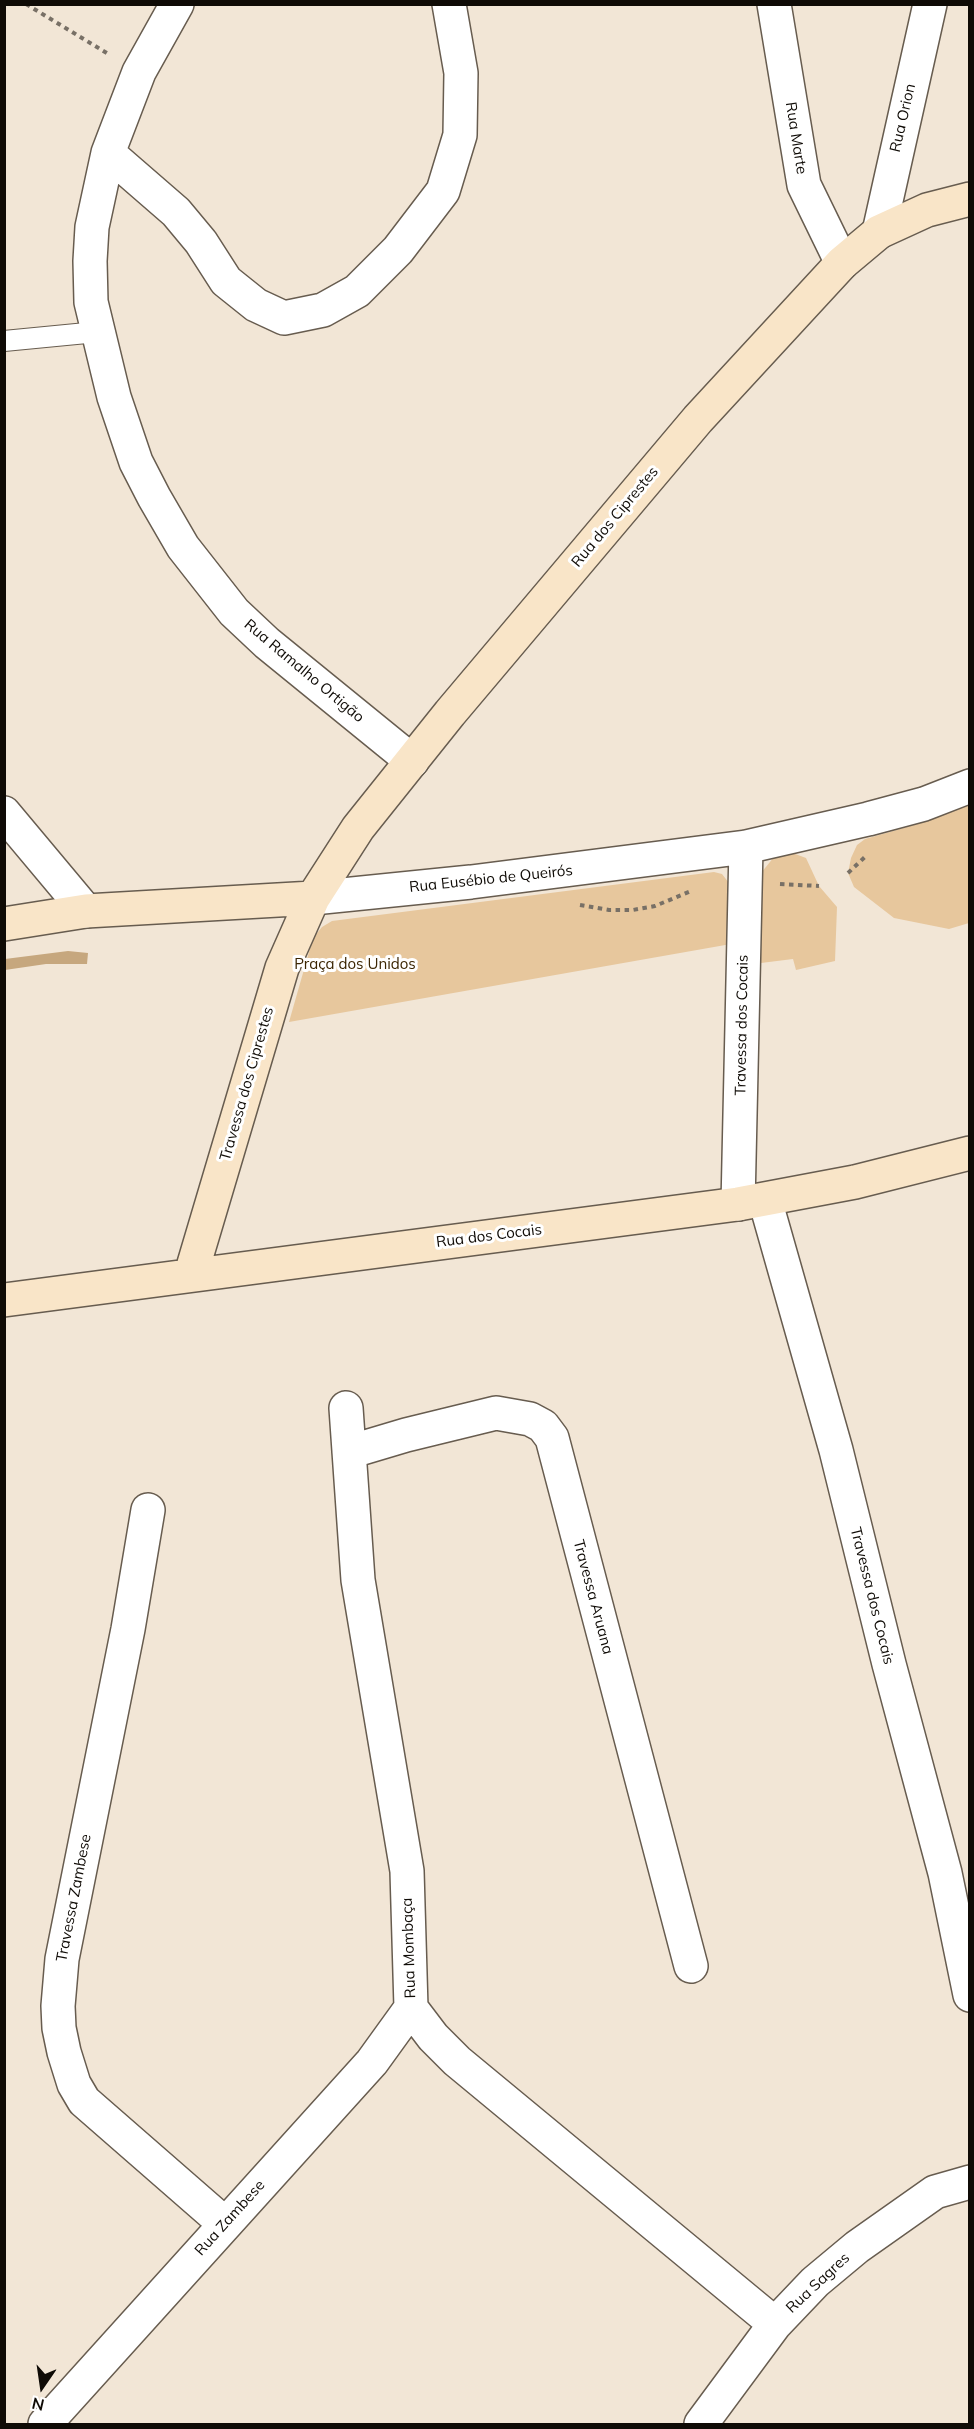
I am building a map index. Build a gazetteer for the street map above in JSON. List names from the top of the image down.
{
  "streets": {
    "street": [
      "Rua Orion",
      "Rua Marte",
      "Rua dos Ciprestes",
      "Rua Ramalho Ortigão",
      "Rua Eusébio de Queirós",
      "Travessa dos Cocais",
      "Travessa dos Ciprestes",
      "Rua dos Cocais",
      "Travessa Aruana",
      "Travessa Zambese",
      "Rua Mombaça",
      "Rua Zambese",
      "Rua Sagres"
    ]
  },
  "crossings": [
    ["Rua Orion", "Rua dos Ciprestes"],
    ["Rua Marte", "Rua dos Ciprestes"],
    ["Rua dos Ciprestes", "Rua Ramalho Ortigão"],
    ["Rua dos Ciprestes", "Rua Eusébio de Queirós"],
    ["Rua dos Ciprestes", "Travessa dos Ciprestes"],
    ["Rua Eusébio de Queirós", "Travessa dos Cocais"],
    ["Rua Eusébio de Queirós", "Travessa dos Ciprestes"],
    ["Travessa dos Cocais", "Rua dos Cocais"],
    ["Travessa dos Ciprestes", "Rua dos Cocais"],
    ["Travessa Aruana", "Rua Mombaça"],
    ["Travessa Zambese", "Rua Zambese"],
    ["Rua Mombaça", "Rua Zambese"],
    ["Rua Mombaça", "Rua Sagres"]
  ],
  "parks": ["Praça dos Unidos"],
  "north": "bottom"
}
